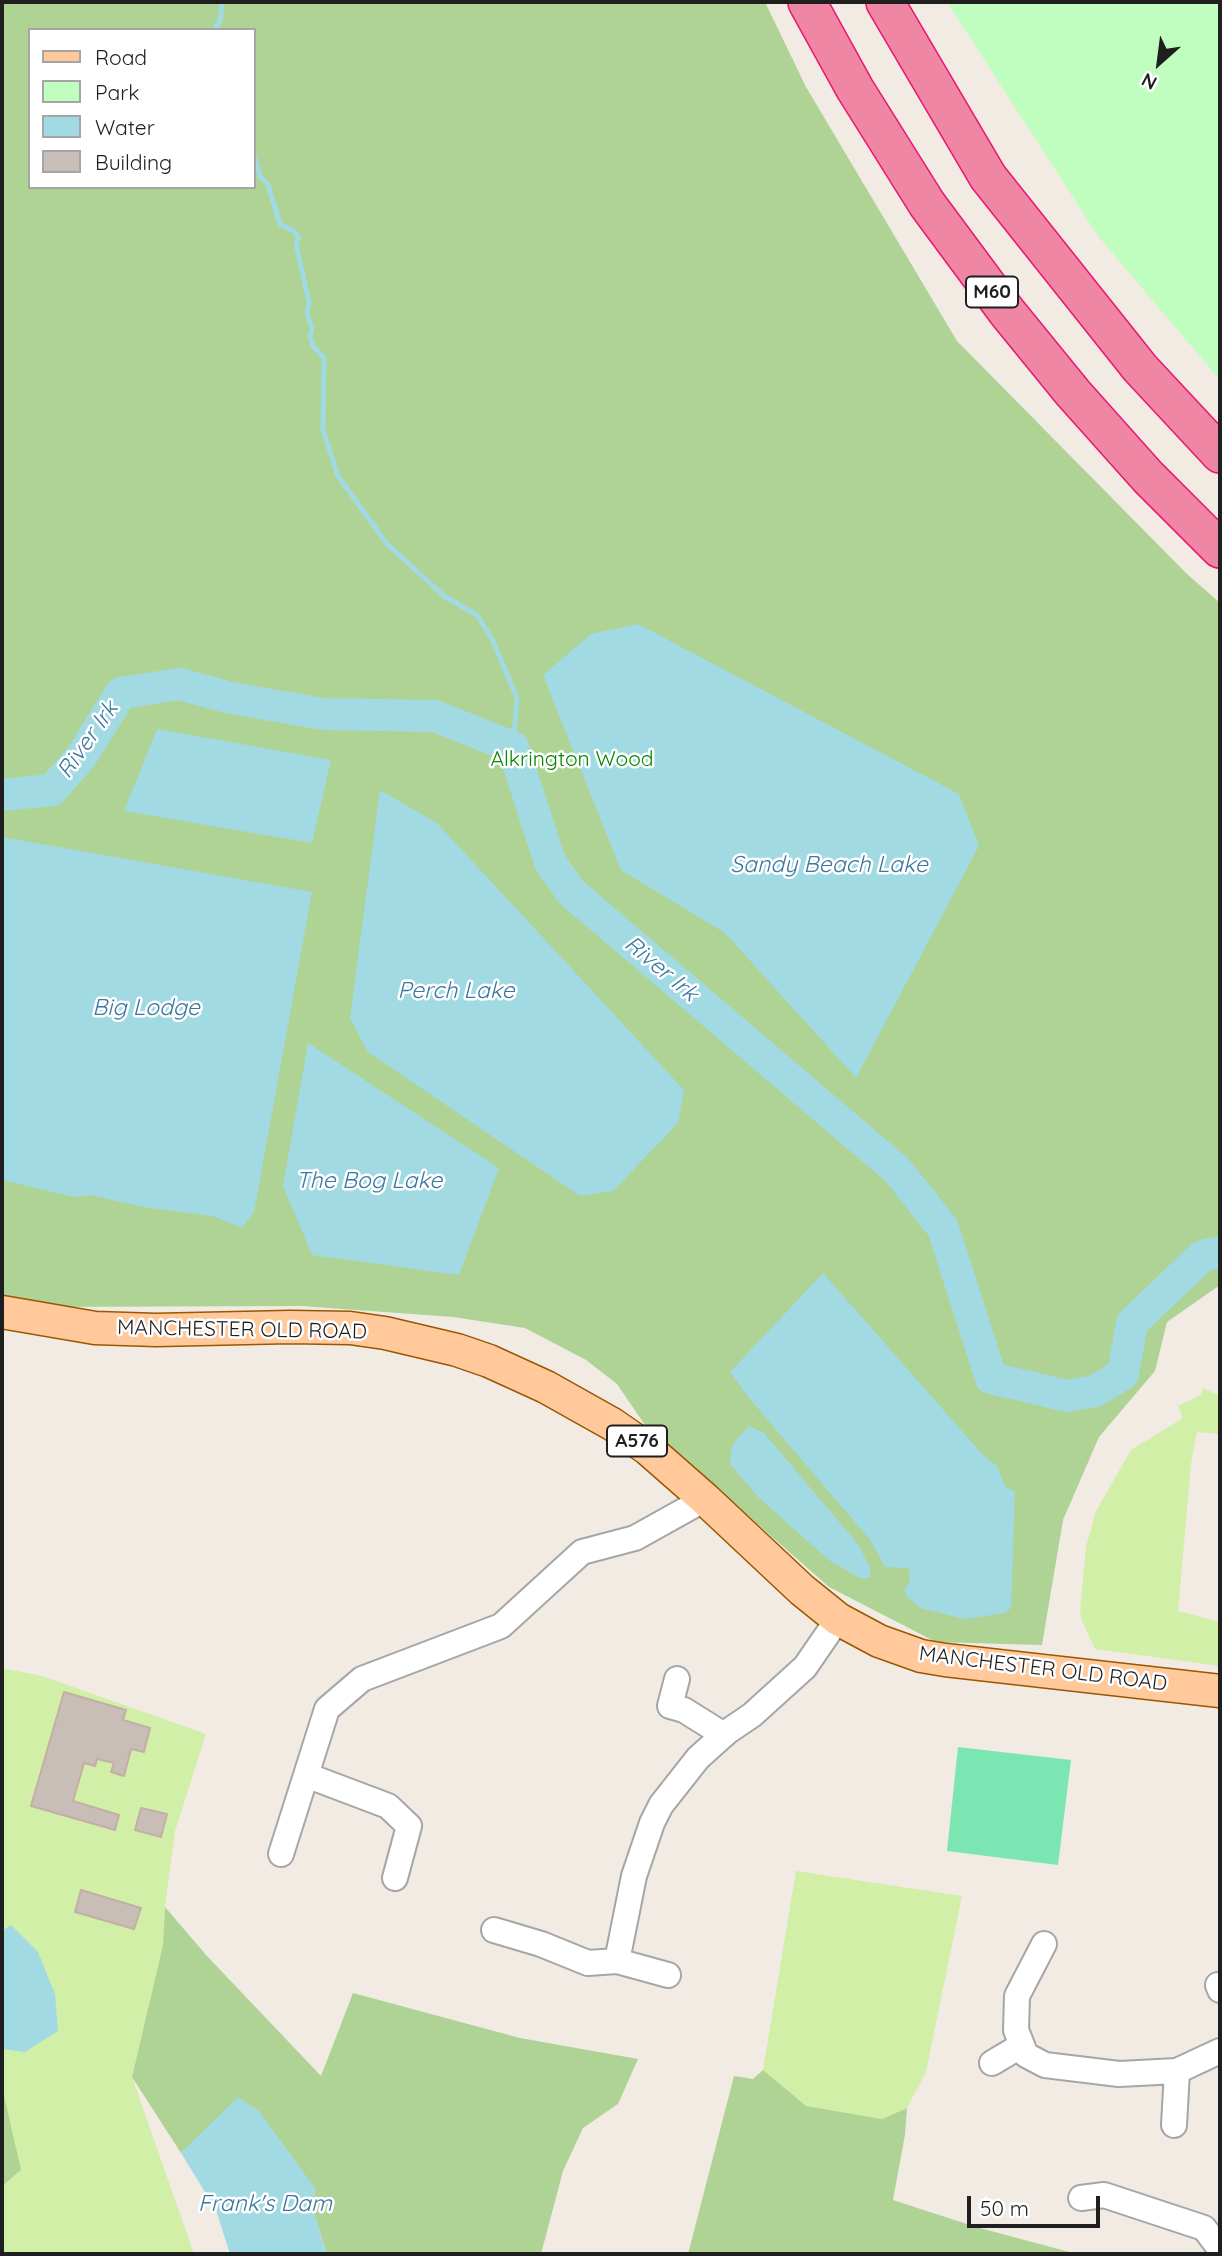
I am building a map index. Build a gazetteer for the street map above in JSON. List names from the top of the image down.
{
  "streets": {
    "highway": ["M60"],
    "main road": ["MANCHESTER OLD ROAD", "A576"]
  },
  "water": [
    "River Irk",
    "Sandy Beach Lake",
    "Perch Lake",
    "Big Lodge",
    "The Bog Lake",
    "Frank's Dam"
  ],
  "parks": ["Alkrington Wood"],
  "legend": [
    "Road",
    "Park",
    "Water",
    "Building"
  ],
  "scale_bar": "50 m",
  "north": "bottom left"
}
